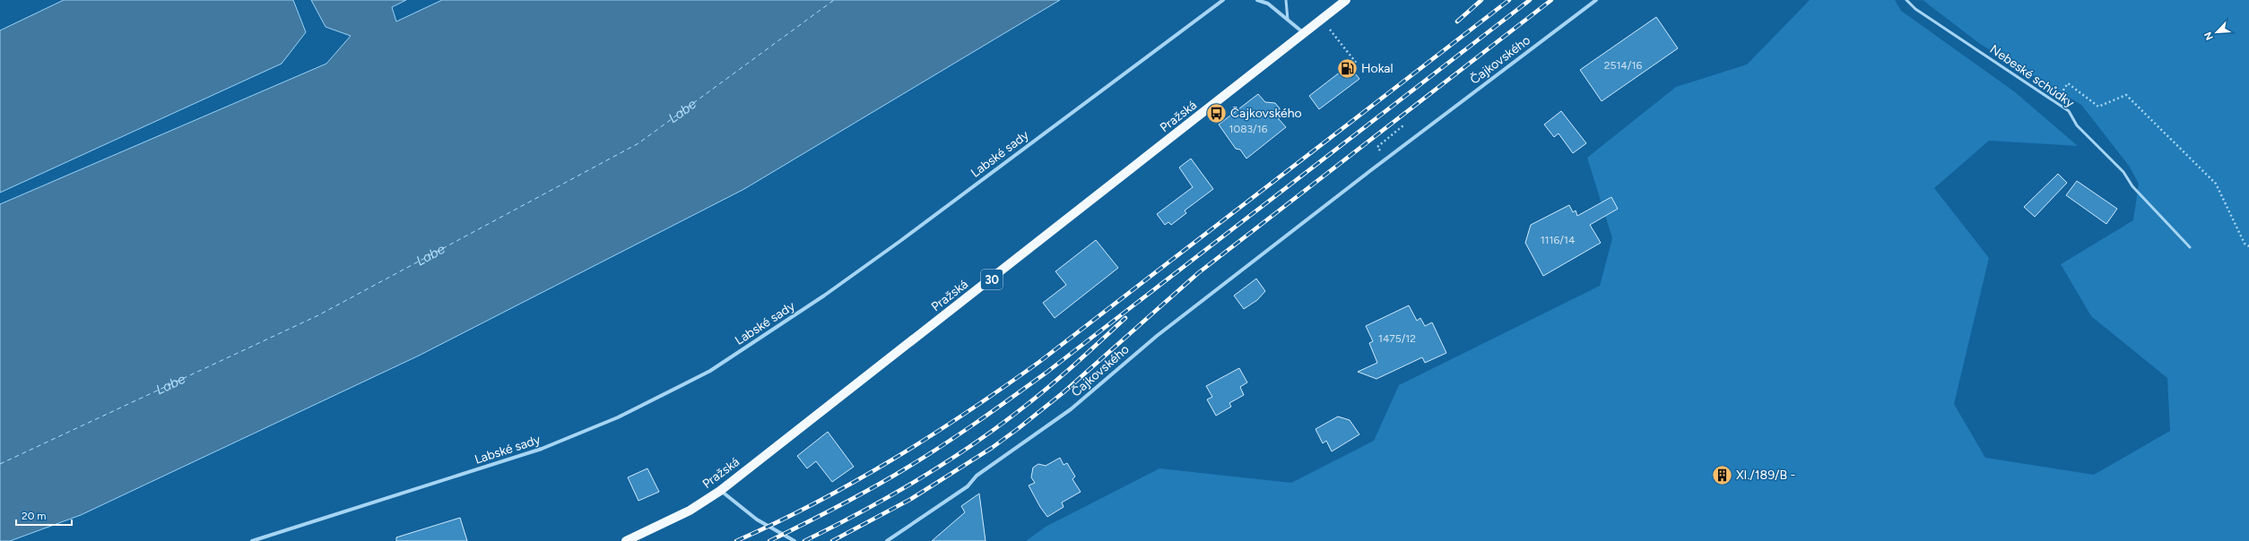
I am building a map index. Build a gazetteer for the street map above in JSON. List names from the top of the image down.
{
  "streets": {
    "main road": ["Pražská", "30"],
    "street": ["Čajkovského", "Labské sady"],
    "lane": ["Nebeské schůdky"]
  },
  "water": ["Labe"],
  "places": {
    "fuel station": ["Hokal"],
    "bus stop": ["Čajkovského"],
    "building": ["XI./189/B -"]
  },
  "house_numbers": [
    "2514/16",
    "1083/16",
    "1116/14",
    "1475/12"
  ],
  "scale_bar": "20 m",
  "north": "bottom left"
}
